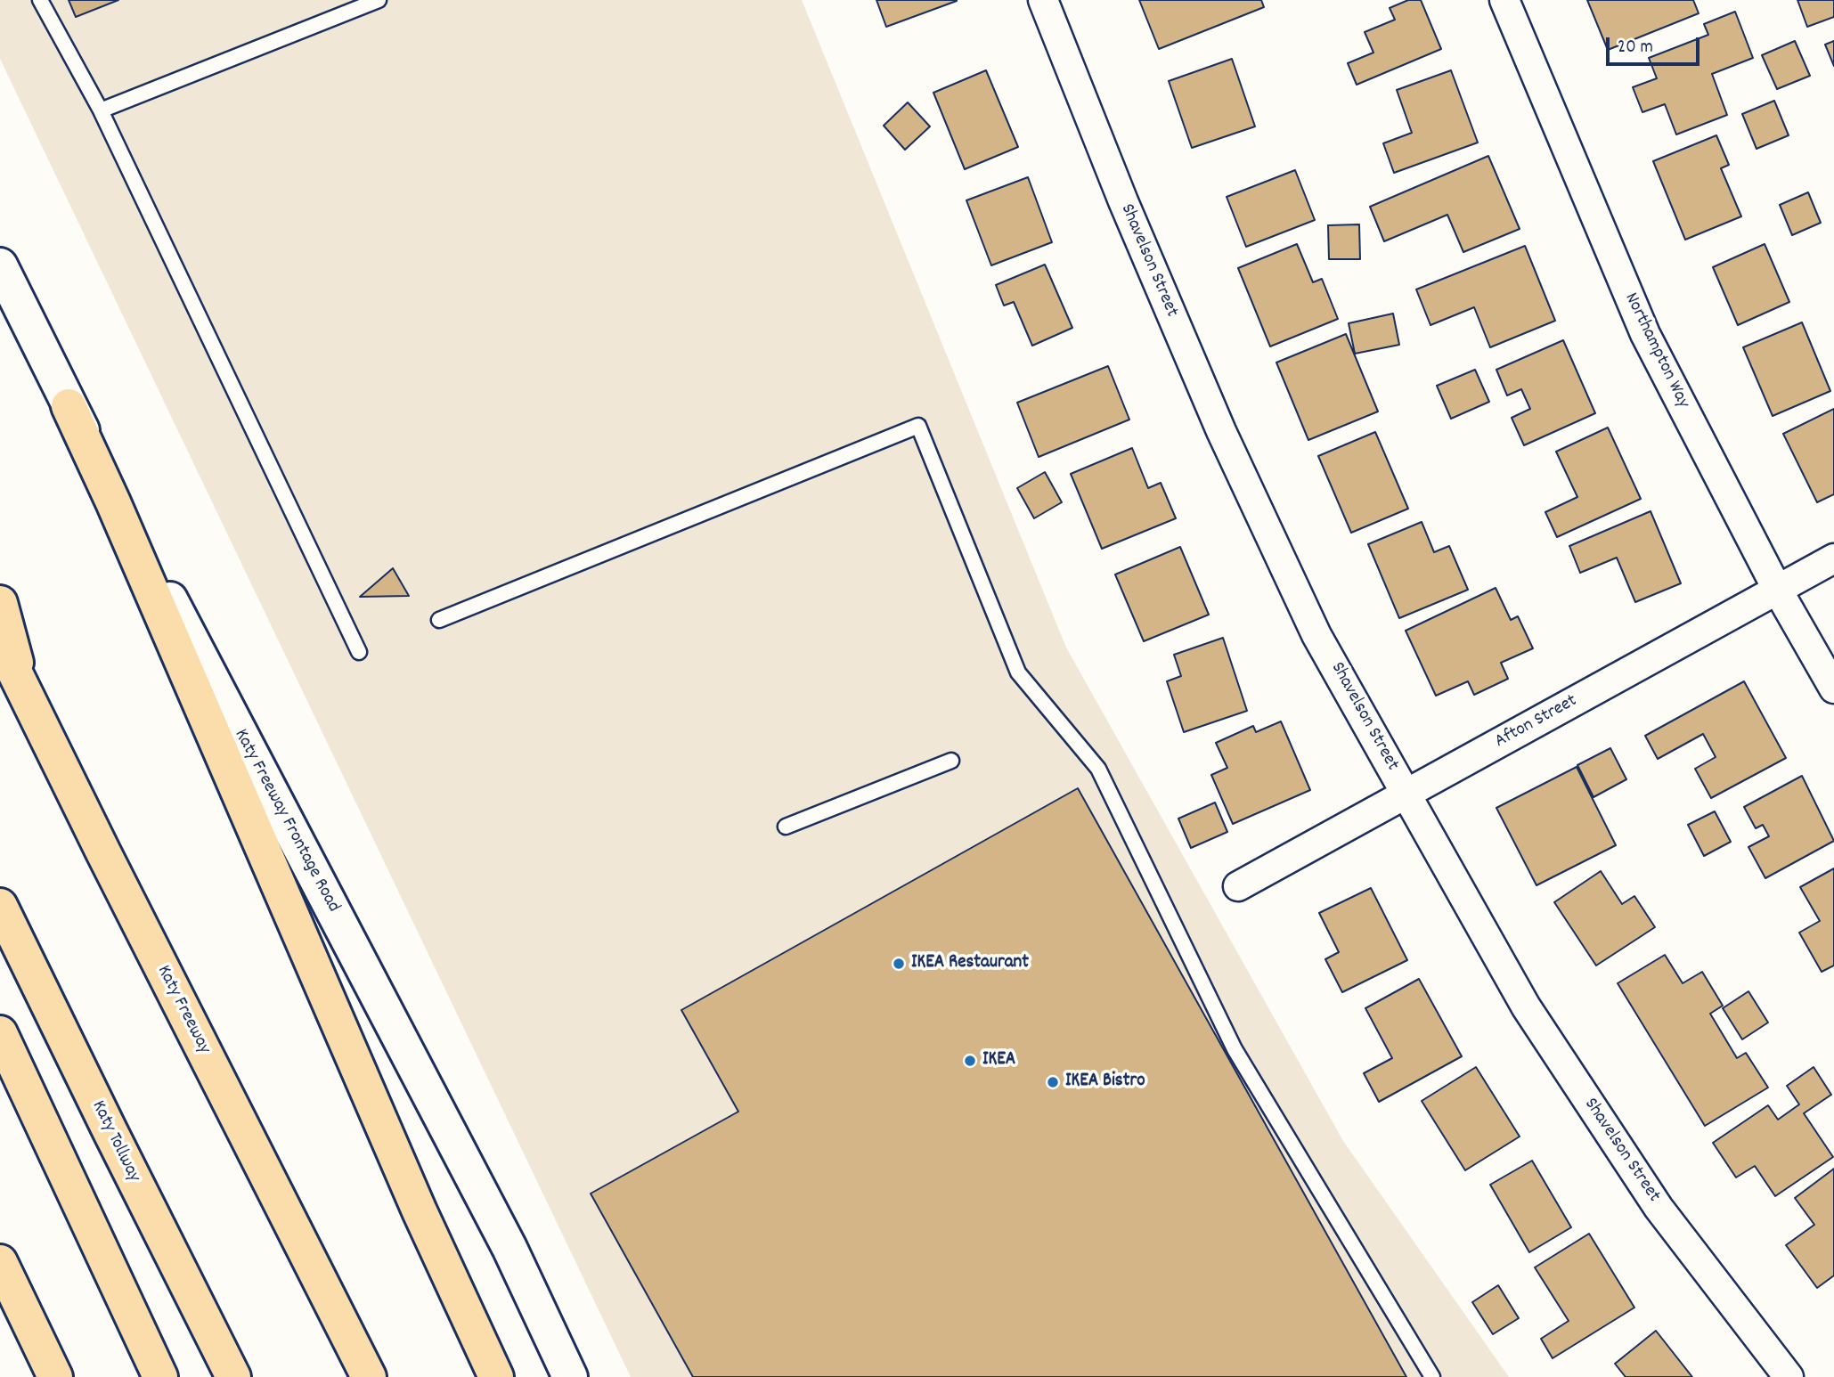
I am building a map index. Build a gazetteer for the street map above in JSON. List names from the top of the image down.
{
  "streets": {
    "highway": ["Katy Freeway", "Katy Tollway"],
    "main road": ["Katy Freeway Frontage Road"],
    "street": ["Shavelson Street", "Northampton Way", "Afton Street"]
  },
  "crossings": [
    ["Shavelson Street", "Afton Street"],
    ["Northampton Way", "Afton Street"]
  ],
  "places": ["IKEA Restaurant", "IKEA", "IKEA Bistro"],
  "scale_bar": "20 m"
}
